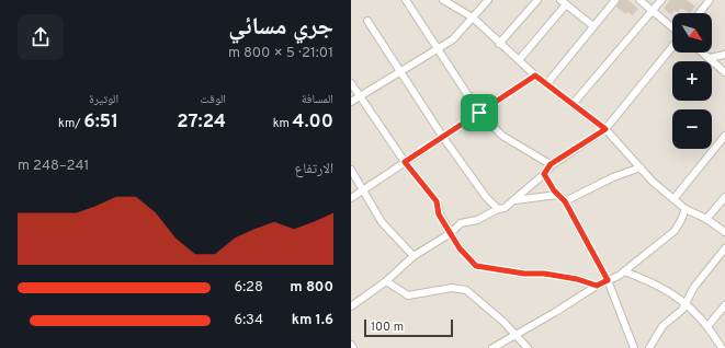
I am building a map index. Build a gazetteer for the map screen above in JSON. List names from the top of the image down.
{
  "scale_bar": "100 m",
  "north": "bottom right",
  "page": {
    "heading": ["جري مسائي", "21:01 · 5 × 800 m"],
    "map_buttons": ["+", "−"],
    "stats": [
      ["المسافة", "4.00 km"],
      ["الوقت", "27:24"],
      ["الوتيرة", "6:51 /km"]
    ],
    "chart": ["الارتفاع", "241–248 m"],
    "list": [
      {
        "name": "800 m",
        "note": "6:28"
      },
      {
        "name": "1.6 km",
        "note": "6:34"
      }
    ],
    "scale": "100 m"
  }
}
